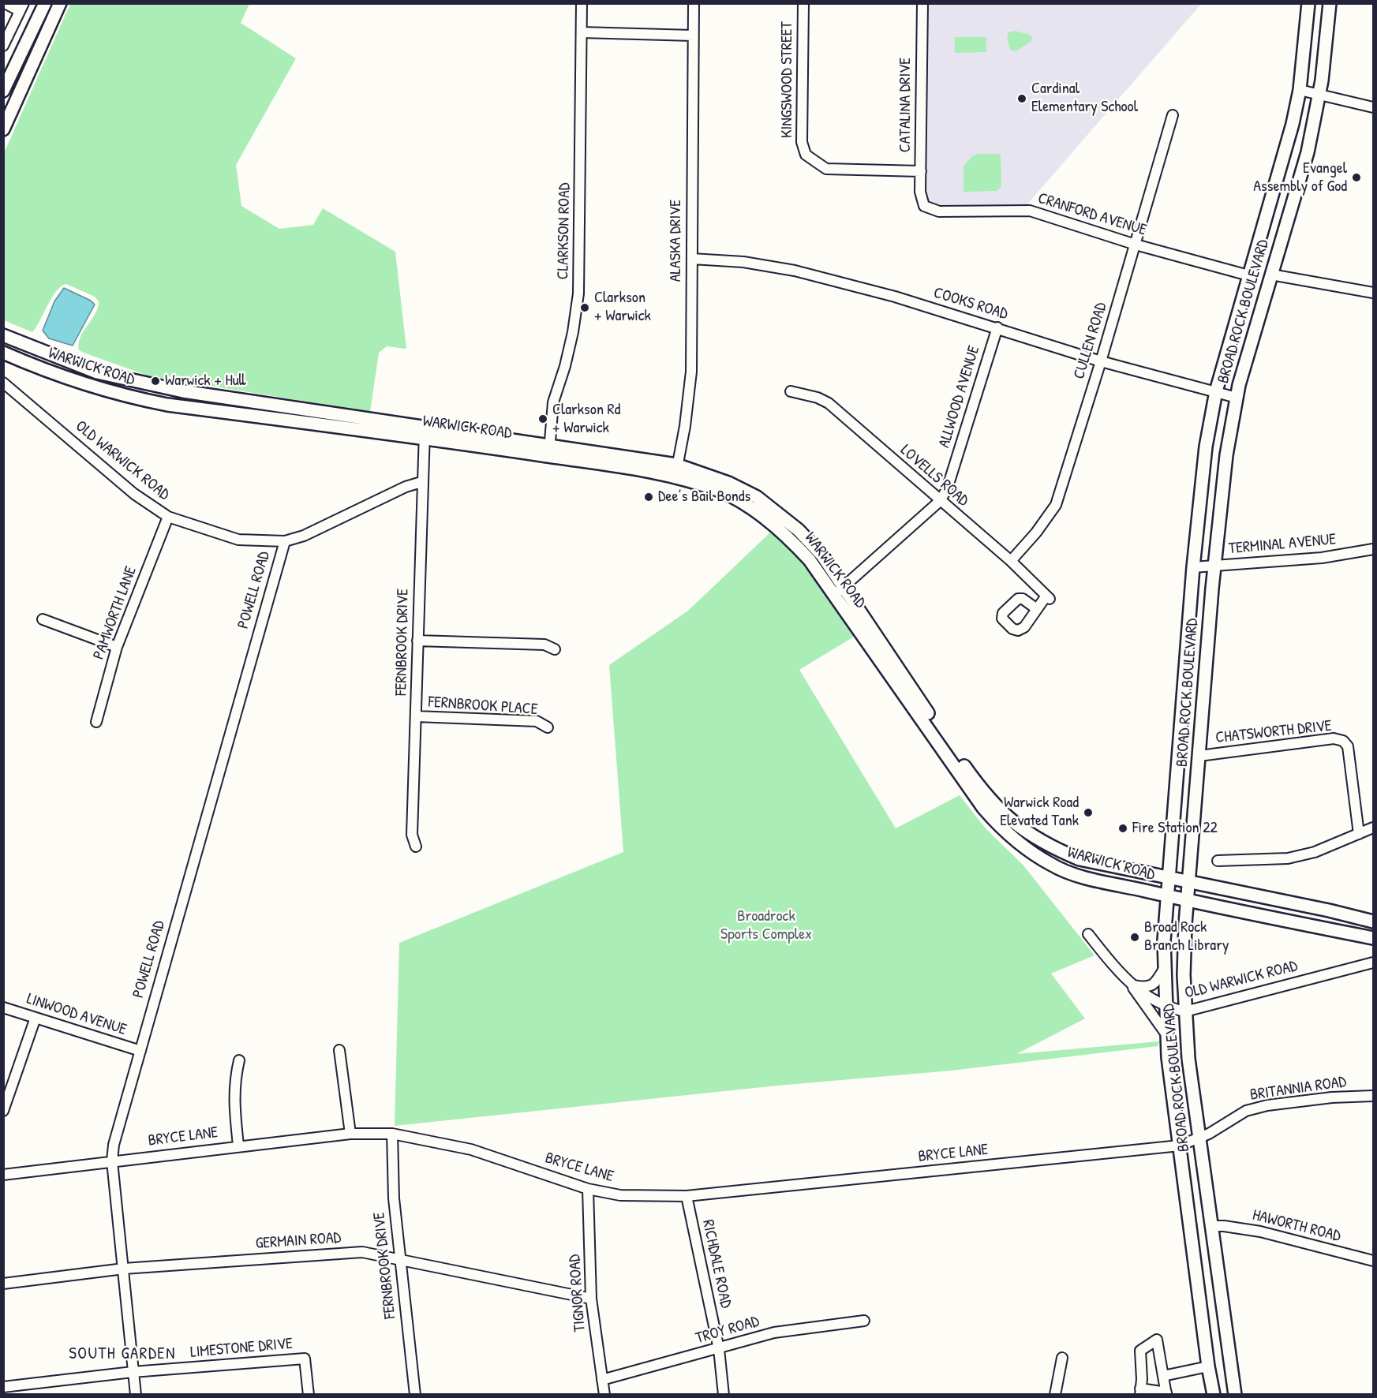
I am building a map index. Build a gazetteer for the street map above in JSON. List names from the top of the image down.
{
  "streets": {
    "main road": ["BROAD ROCK BOULEVARD", "WARWICK ROAD"],
    "street": [
      "KINGSWOOD STREET",
      "CATALINA DRIVE",
      "CRANFORD AVENUE",
      "CLARKSON ROAD",
      "ALASKA DRIVE",
      "COOKS ROAD",
      "CULLEN ROAD",
      "ALLWOOD AVENUE",
      "OLD WARWICK ROAD",
      "LOVELLS ROAD",
      "TERMINAL AVENUE",
      "POWELL ROAD",
      "PAMWORTH LANE",
      "FERNBROOK DRIVE",
      "FERNBROOK PLACE",
      "CHATSWORTH DRIVE",
      "LINWOOD AVENUE",
      "BRITANNIA ROAD",
      "BRYCE LANE",
      "HAWORTH ROAD",
      "GERMAIN ROAD",
      "RICHDALE ROAD",
      "TIGNOR ROAD",
      "TROY ROAD",
      "LIMESTONE DRIVE"
    ]
  },
  "crossings": [
    ["KINGSWOOD STREET", "CATALINA DRIVE"],
    ["CATALINA DRIVE", "CRANFORD AVENUE"],
    ["CRANFORD AVENUE", "BROAD ROCK BOULEVARD"],
    ["CRANFORD AVENUE", "CULLEN ROAD"],
    ["CLARKSON ROAD", "WARWICK ROAD"],
    ["ALASKA DRIVE", "COOKS ROAD"],
    ["ALASKA DRIVE", "WARWICK ROAD"],
    ["COOKS ROAD", "BROAD ROCK BOULEVARD"],
    ["COOKS ROAD", "CULLEN ROAD"],
    ["COOKS ROAD", "ALLWOOD AVENUE"],
    ["BROAD ROCK BOULEVARD", "WARWICK ROAD"],
    ["BROAD ROCK BOULEVARD", "OLD WARWICK ROAD"],
    ["BROAD ROCK BOULEVARD", "TERMINAL AVENUE"],
    ["BROAD ROCK BOULEVARD", "CHATSWORTH DRIVE"],
    ["BROAD ROCK BOULEVARD", "BRITANNIA ROAD"],
    ["BROAD ROCK BOULEVARD", "BRYCE LANE"],
    ["BROAD ROCK BOULEVARD", "HAWORTH ROAD"],
    ["CULLEN ROAD", "LOVELLS ROAD"],
    ["WARWICK ROAD", "ALLWOOD AVENUE"],
    ["WARWICK ROAD", "FERNBROOK DRIVE"],
    ["ALLWOOD AVENUE", "LOVELLS ROAD"],
    ["OLD WARWICK ROAD", "POWELL ROAD"],
    ["OLD WARWICK ROAD", "PAMWORTH LANE"],
    ["OLD WARWICK ROAD", "FERNBROOK DRIVE"],
    ["POWELL ROAD", "LINWOOD AVENUE"],
    ["POWELL ROAD", "BRYCE LANE"],
    ["POWELL ROAD", "GERMAIN ROAD"],
    ["POWELL ROAD", "LIMESTONE DRIVE"],
    ["FERNBROOK DRIVE", "FERNBROOK PLACE"],
    ["FERNBROOK DRIVE", "BRYCE LANE"],
    ["FERNBROOK DRIVE", "GERMAIN ROAD"],
    ["BRITANNIA ROAD", "BRYCE LANE"],
    ["BRYCE LANE", "RICHDALE ROAD"],
    ["BRYCE LANE", "TIGNOR ROAD"],
    ["GERMAIN ROAD", "TIGNOR ROAD"],
    ["RICHDALE ROAD", "TROY ROAD"],
    ["TIGNOR ROAD", "TROY ROAD"]
  ],
  "districts": ["SOUTH GARDEN"],
  "parks": ["Broadrock Sports Complex"],
  "places": [
    "Cardinal Elementary School",
    "Evangel Assembly of God",
    "Clarkson + Warwick",
    "Warwick + Hull",
    "Clarkson Rd + Warwick",
    "Dee’s Bail Bonds",
    "Warwick Road Elevated Tank",
    "Fire Station 22",
    "Broad Rock Branch Library"
  ]
}
